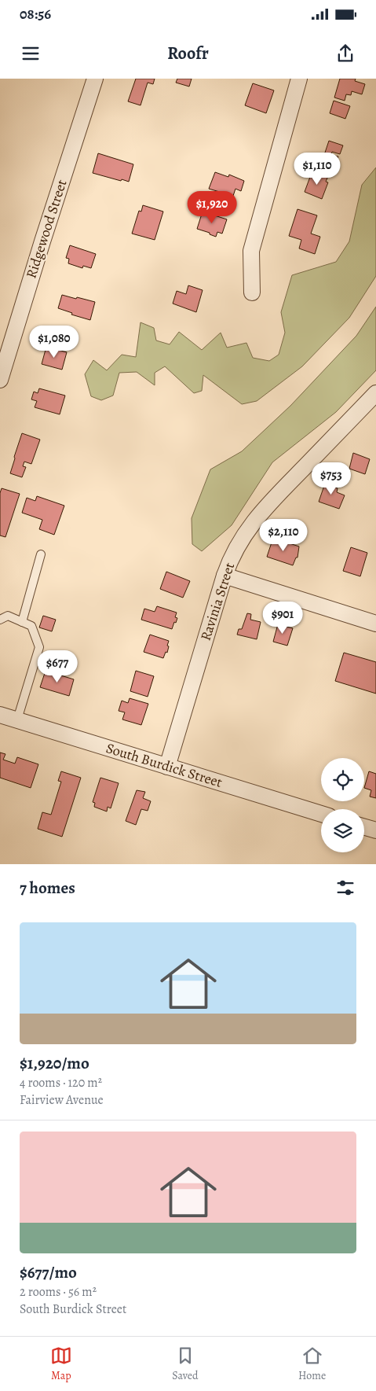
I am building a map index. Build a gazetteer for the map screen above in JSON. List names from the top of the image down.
{
  "streets": {
    "street": ["Ridgewood Street", "Ravinia Street", "South Burdick Street"]
  },
  "crossings": [
    ["Ravinia Street", "South Burdick Street"]
  ],
  "page": {
    "status": "08:56",
    "header": "Roofr",
    "price": [
      "$1,110",
      "$1,920",
      "$1,080",
      "$753",
      "$2,110",
      "$901",
      "$677"
    ],
    "heading": "7 homes",
    "list": [
      {
        "name": "$1,920/mo",
        "note": "4 rooms · 120 m² · Fairview Avenue"
      },
      {
        "name": "$677/mo",
        "note": "2 rooms · 56 m² · South Burdick Street"
      }
    ],
    "tabs": ["Map", "Saved", "Home"]
  }
}
